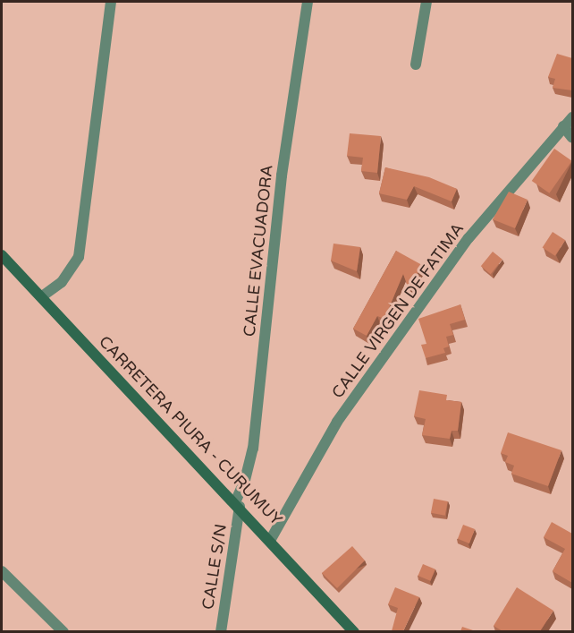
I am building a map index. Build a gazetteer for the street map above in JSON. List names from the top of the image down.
{
  "streets": {
    "main road": ["CARRETERA PIURA - CURUMUY"],
    "street": ["CALLE EVACUADORA", "CALLE VIRGEN DE FATIMA", "CALLE S/N"]
  },
  "crossings": [
    ["CALLE EVACUADORA", "CARRETERA PIURA - CURUMUY"],
    ["CALLE EVACUADORA", "CALLE S/N"],
    ["CALLE VIRGEN DE FATIMA", "CARRETERA PIURA - CURUMUY"],
    ["CARRETERA PIURA - CURUMUY", "CALLE S/N"]
  ]
}
